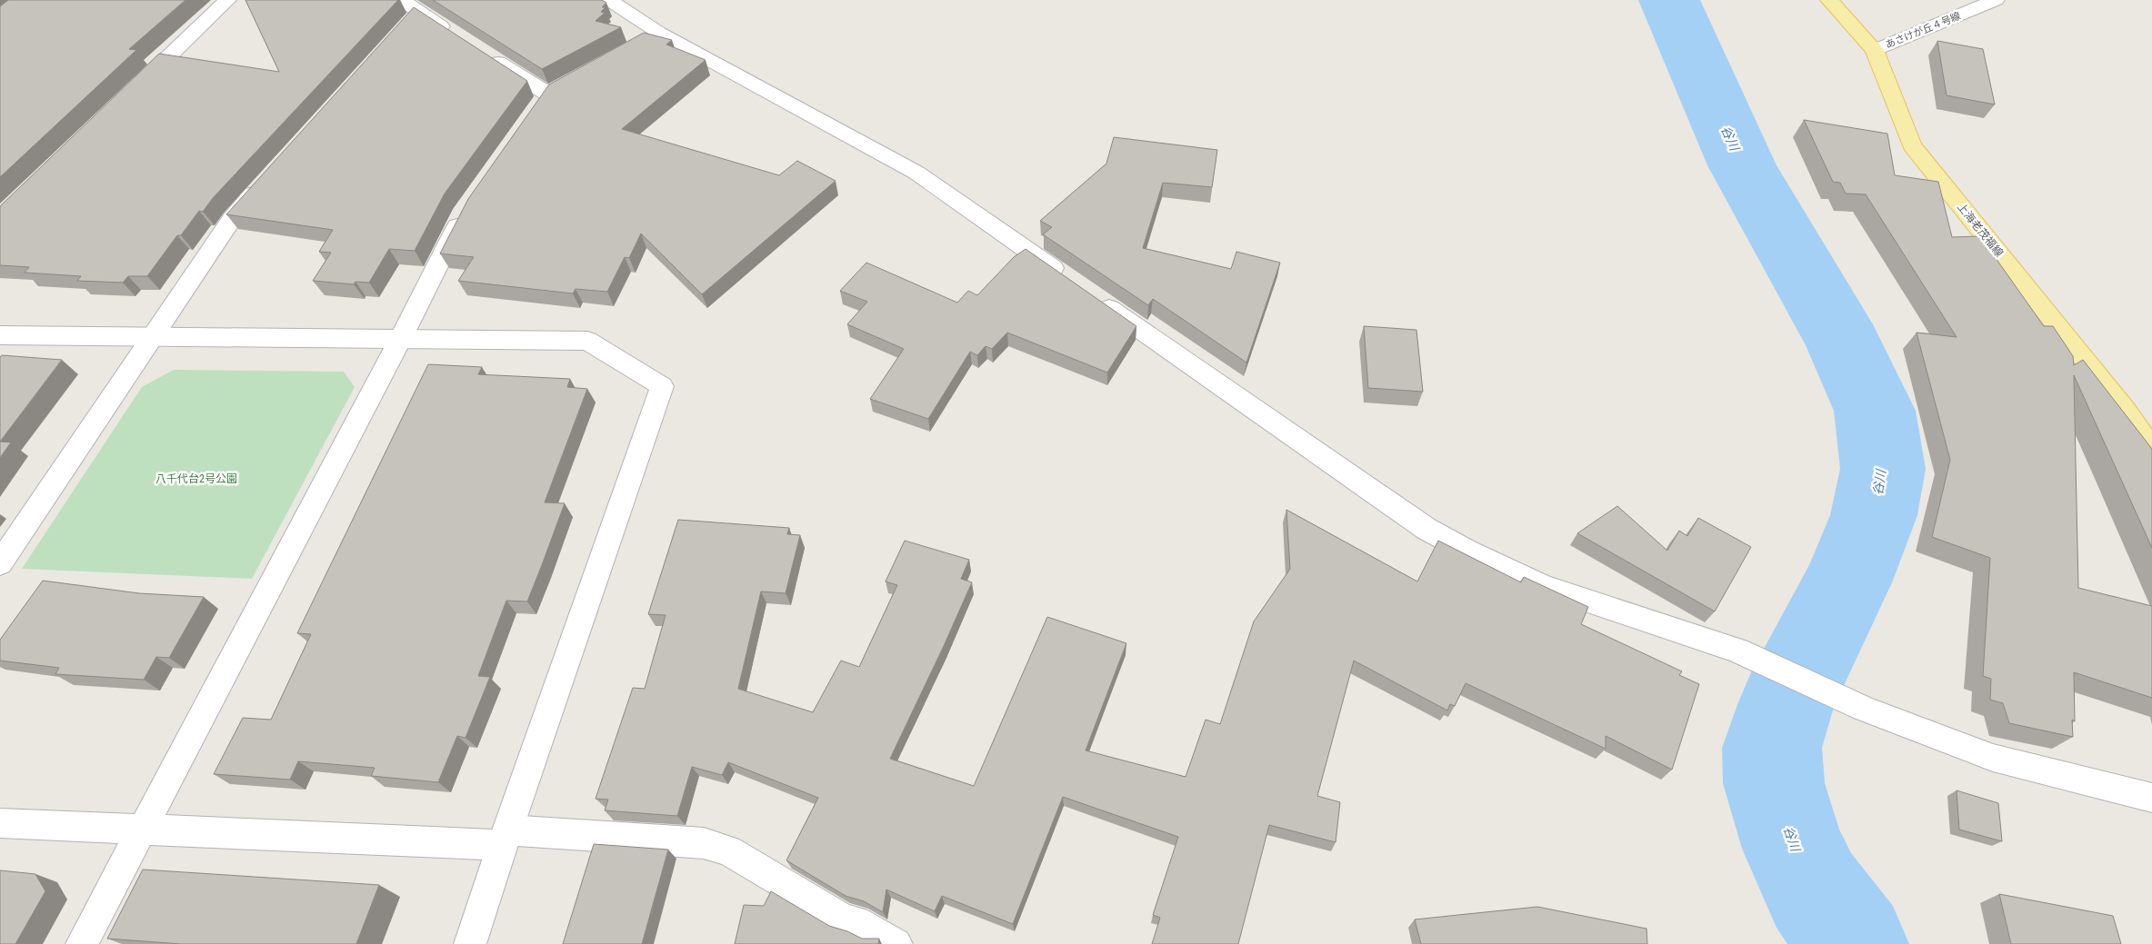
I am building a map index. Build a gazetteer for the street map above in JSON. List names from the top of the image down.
{
  "streets": {
    "main road": ["上海老茂福線"],
    "street": ["あさけが丘４号線"]
  },
  "crossings": [
    ["あさけが丘４号線", "上海老茂福線"]
  ],
  "water": ["谷川"],
  "parks": ["八千代台2号公園"]
}
